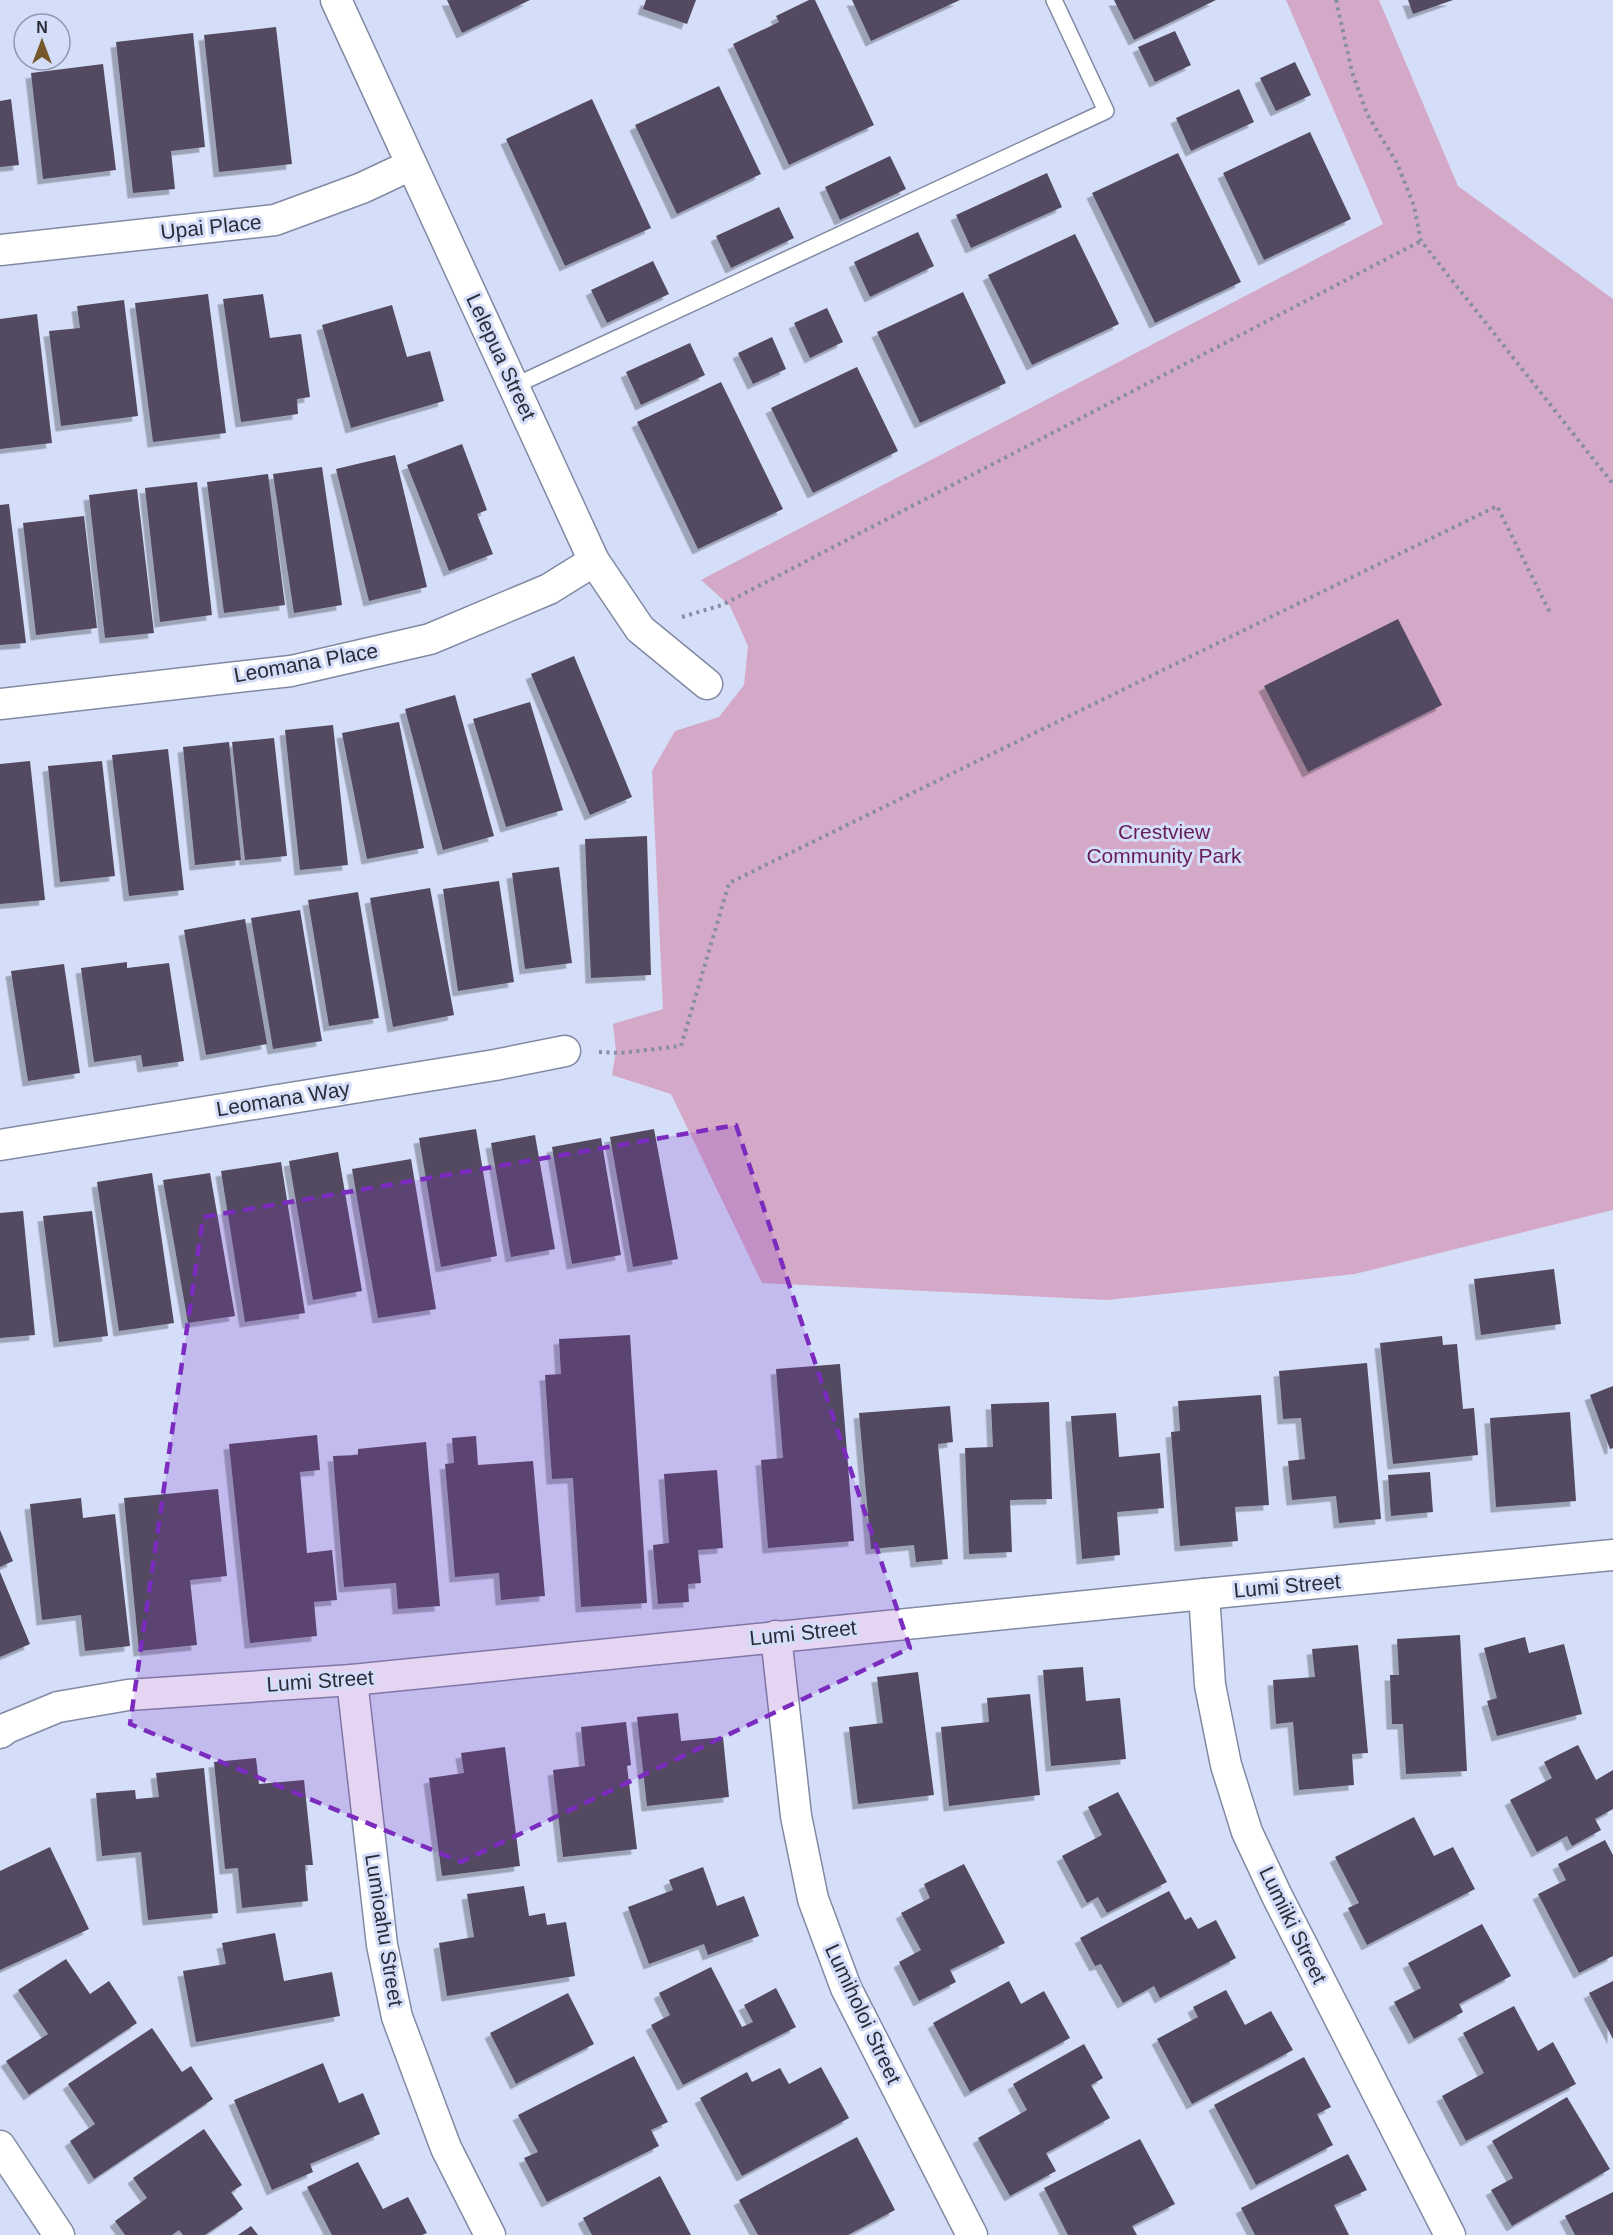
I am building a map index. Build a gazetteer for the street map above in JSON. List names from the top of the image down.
{
  "streets": {
    "street": [
      "Upai Place",
      "Lelepua Street",
      "Leomana Place",
      "Leomana Way",
      "Lumi Street",
      "Lumiiki Street",
      "Lumioahu Street",
      "Lumiholoi Street"
    ]
  },
  "crossings": [
    ["Upai Place", "Lelepua Street"],
    ["Lelepua Street", "Leomana Place"],
    ["Lumi Street", "Lumiiki Street"],
    ["Lumi Street", "Lumioahu Street"],
    ["Lumi Street", "Lumiholoi Street"]
  ],
  "parks": ["Crestview Community Park"],
  "north": "top"
}
